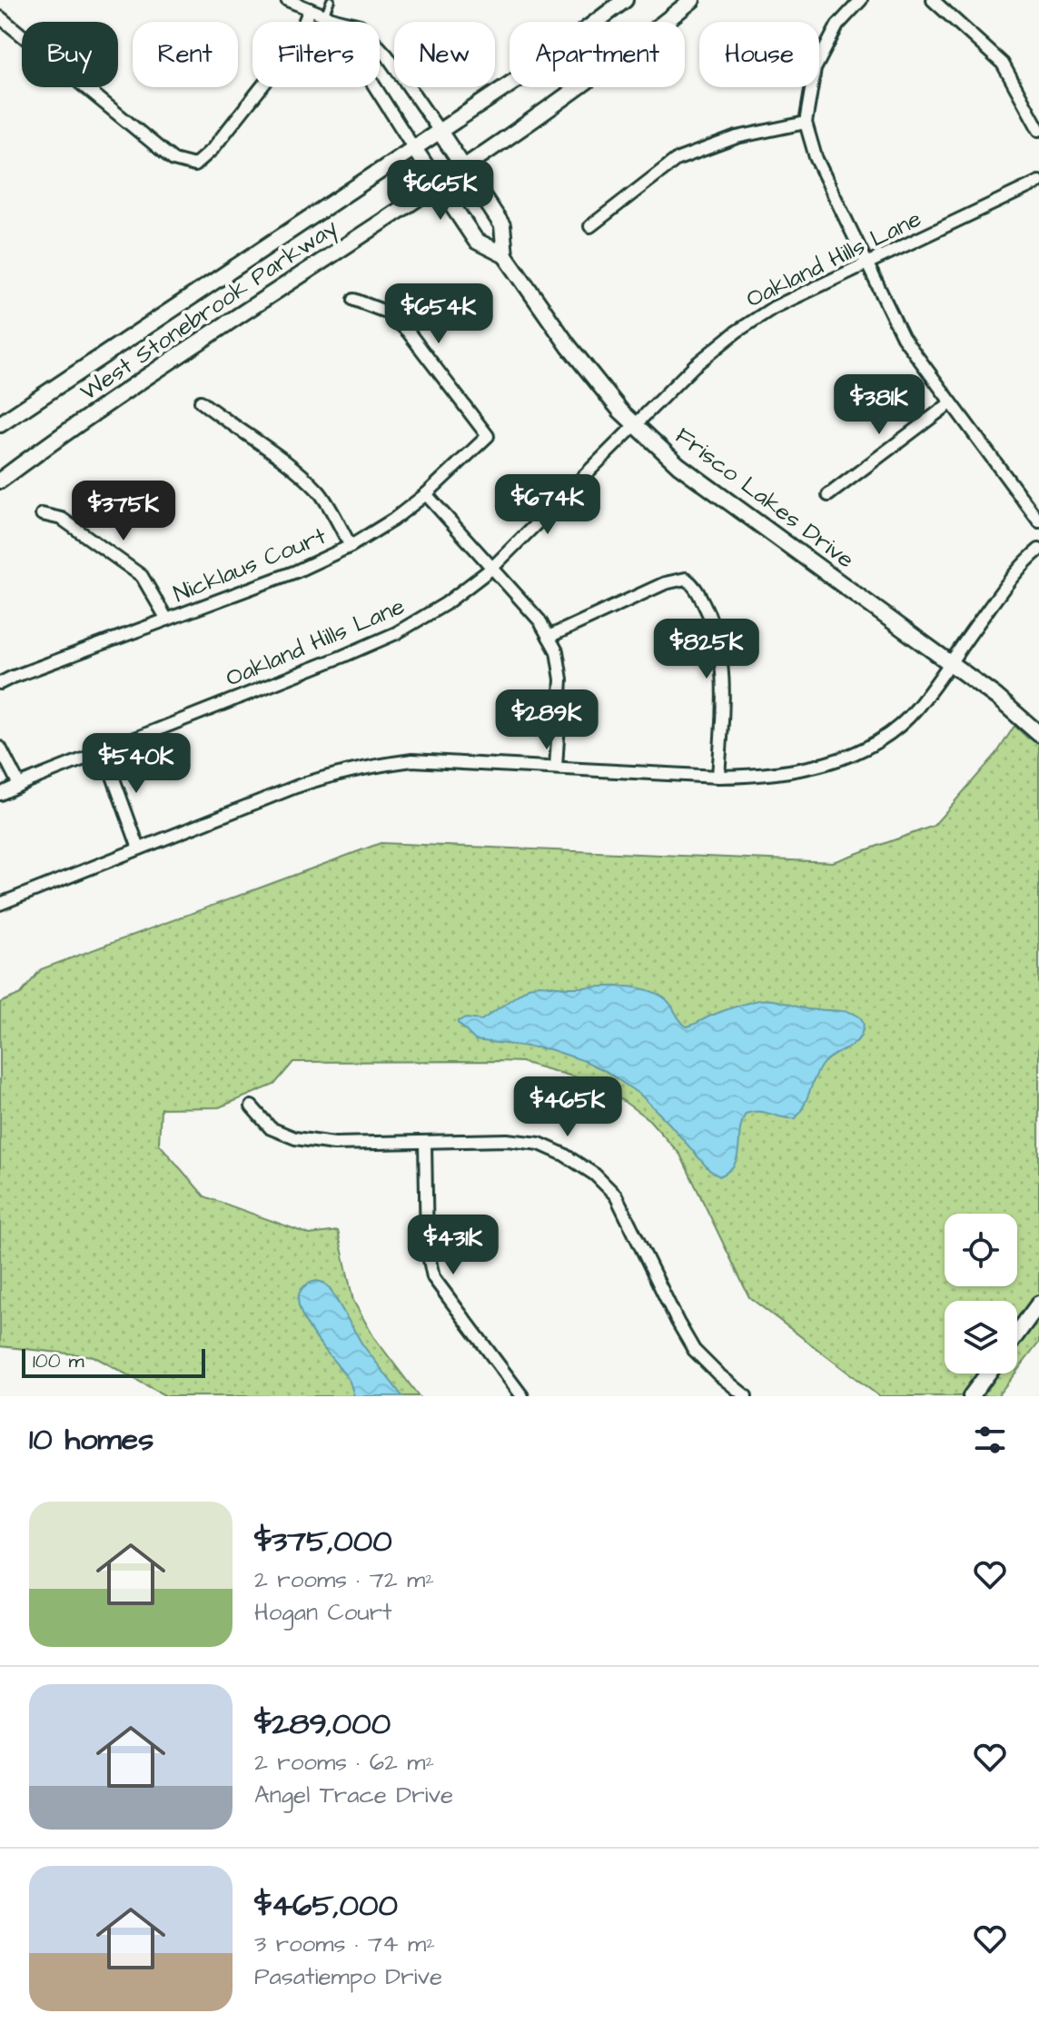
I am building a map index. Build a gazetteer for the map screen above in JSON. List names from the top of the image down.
{
  "streets": {
    "street": [
      "Oakland Hills Lane",
      "West Stonebrook Parkway",
      "Frisco Lakes Drive",
      "Nicklaus Court"
    ]
  },
  "crossings": [
    ["Oakland Hills Lane", "Frisco Lakes Drive"],
    ["West Stonebrook Parkway", "Frisco Lakes Drive"]
  ],
  "scale_bar": "100 m",
  "page": {
    "chip": [
      "Buy",
      "Rent",
      "Filters",
      "New",
      "Apartment",
      "House"
    ],
    "price": [
      "$665K",
      "$654K",
      "$381K",
      "$674K",
      "$375K",
      "$825K",
      "$289K",
      "$540K",
      "$465K",
      "$431K"
    ],
    "scale": "100 m",
    "heading": "10 homes",
    "list": [
      {
        "name": "$375,000",
        "note": "2 rooms · 72 m² · Hogan Court"
      },
      {
        "name": "$289,000",
        "note": "2 rooms · 62 m² · Angel Trace Drive"
      },
      {
        "name": "$465,000",
        "note": "3 rooms · 74 m² · Pasatiempo Drive"
      }
    ]
  }
}
